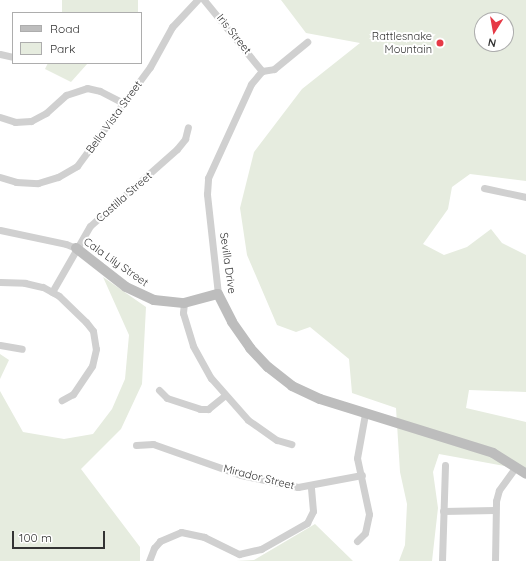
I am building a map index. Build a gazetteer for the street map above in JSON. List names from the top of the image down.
{
  "streets": {
    "street": [
      "Iris Street",
      "Bella Vista Street",
      "Castilla Street",
      "Cala Lily Street",
      "Sevilla Drive",
      "Mirador Street"
    ]
  },
  "crossings": [
    ["Iris Street", "Sevilla Drive"],
    ["Castilla Street", "Cala Lily Street"],
    ["Cala Lily Street", "Sevilla Drive"]
  ],
  "places": ["Rattlesnake Mountain"],
  "legend": ["Road", "Park"],
  "scale_bar": "100 m",
  "north": "bottom"
}
